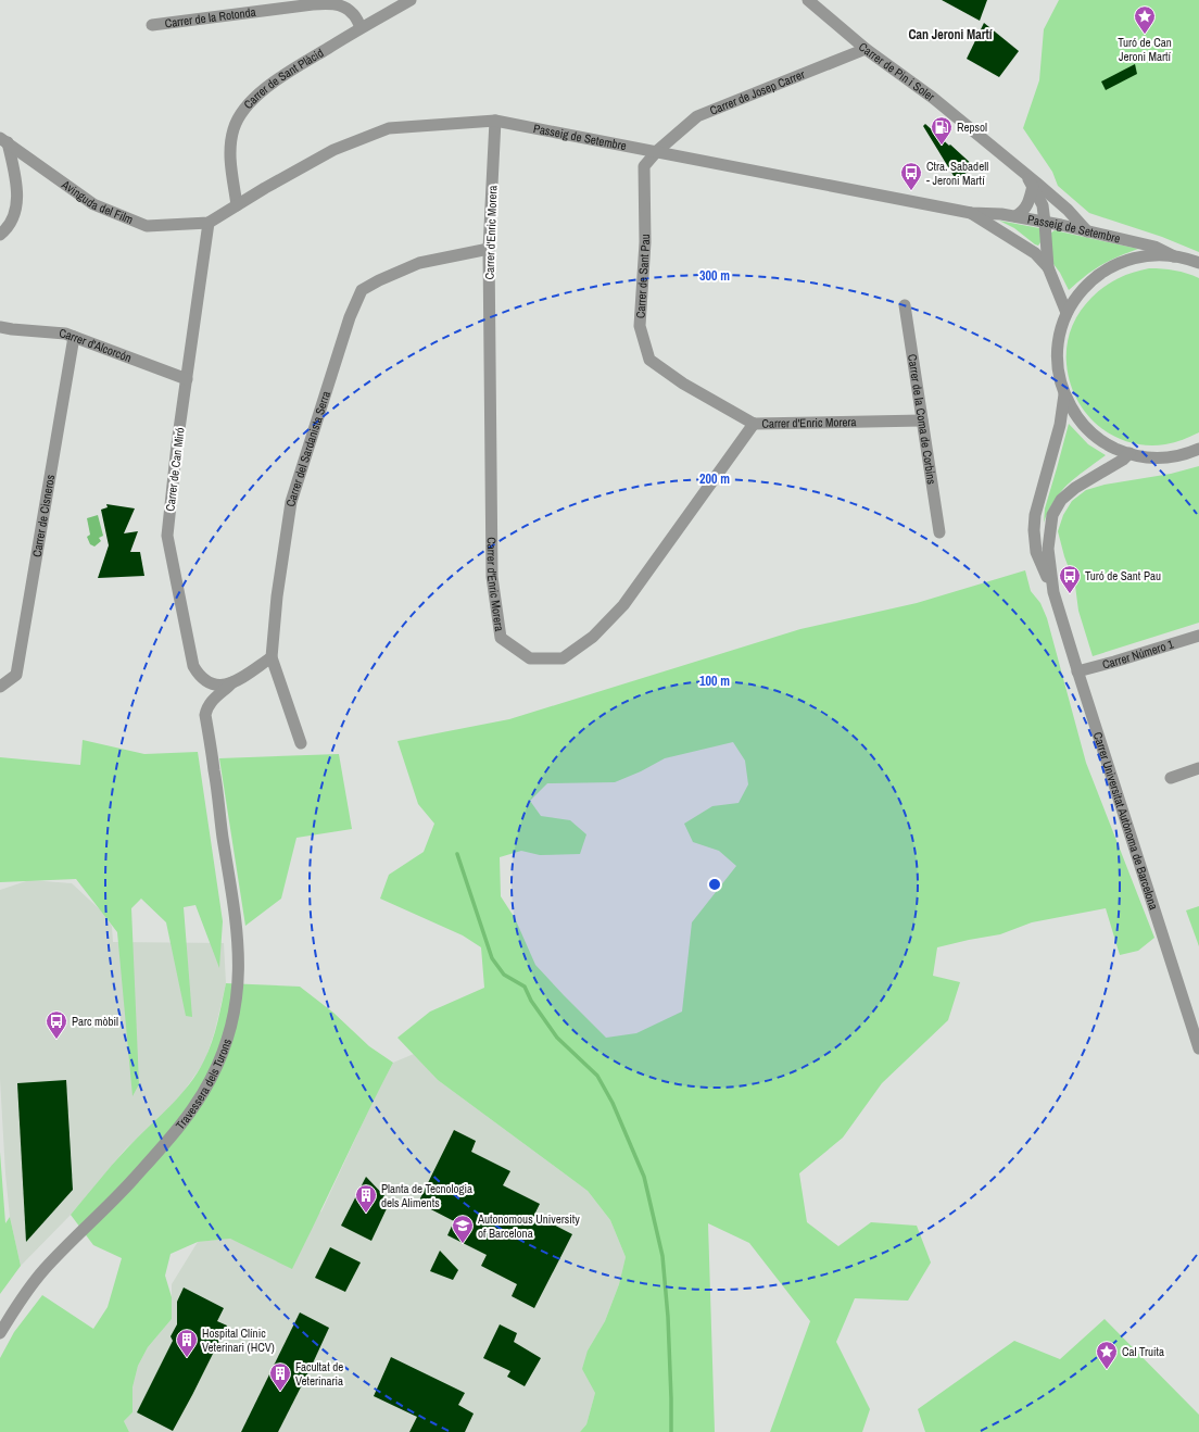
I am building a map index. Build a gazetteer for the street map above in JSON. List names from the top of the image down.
{
  "streets": {
    "street": [
      "Carrer de la Rotonda",
      "Carrer de Pin i Soler",
      "Carrer de Sant Plàcid",
      "Carrer de Josep Carrer",
      "Passeig de Setembre",
      "Avinguda del Film",
      "Carrer d'Enric Morera",
      "Carrer de Sant Pau",
      "Carrer d'Alcorcón",
      "Carrer de la Coma de Corbins",
      "Carrer del Sardanista Serra",
      "Carrer de Can Miró",
      "Carrer de Cisneros",
      "Carrer Número 1",
      "Carrer Universitat Autònoma de Barcelona",
      "Travessera dels Turons"
    ]
  },
  "crossings": [
    ["Carrer de la Rotonda", "Carrer de Sant Plàcid"],
    ["Carrer de Pin i Soler", "Carrer de Josep Carrer"],
    ["Carrer de Pin i Soler", "Passeig de Setembre"],
    ["Carrer de Sant Plàcid", "Passeig de Setembre"],
    ["Carrer de Josep Carrer", "Passeig de Setembre"],
    ["Carrer de Josep Carrer", "Carrer de Sant Pau"],
    ["Passeig de Setembre", "Avinguda del Film"],
    ["Passeig de Setembre", "Carrer d'Enric Morera"],
    ["Passeig de Setembre", "Carrer de Sant Pau"],
    ["Passeig de Setembre", "Carrer de Can Miró"],
    ["Avinguda del Film", "Carrer de Can Miró"],
    ["Carrer d'Enric Morera", "Carrer de Sant Pau"],
    ["Carrer d'Enric Morera", "Carrer de la Coma de Corbins"],
    ["Carrer d'Enric Morera", "Carrer del Sardanista Serra"],
    ["Carrer d'Alcorcón", "Carrer de Can Miró"],
    ["Carrer d'Alcorcón", "Carrer de Cisneros"],
    ["Carrer del Sardanista Serra", "Carrer de Can Miró"],
    ["Carrer de Can Miró", "Travessera dels Turons"],
    ["Carrer Número 1", "Carrer Universitat Autònoma de Barcelona"]
  ],
  "districts": ["Can Jeroni Martí"],
  "places": {
    "place": ["Turó de Can Jeroni Martí", "Cal Truita"],
    "fuel station": ["Repsol"],
    "bus stop": ["Ctra. Sabadell - Jeroni Martí", "Turó de Sant Pau", "Parc mòbil"],
    "building": ["Planta de Tecnologia dels Aliments", "Hospital Clínic Veterinari (HCV)", "Facultat de Veterinaria"],
    "school or university": ["Autonomous University of Barcelona"]
  },
  "rings": ["300 m", "200 m", "100 m"]
}
